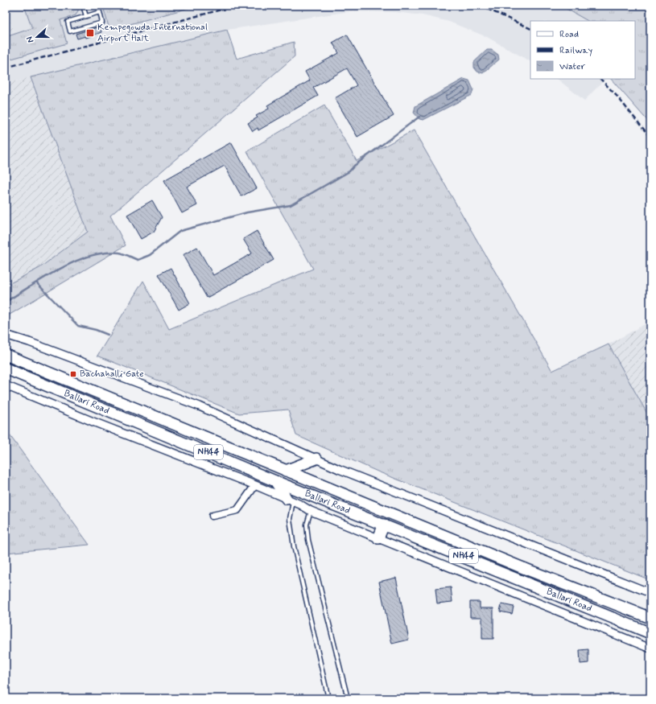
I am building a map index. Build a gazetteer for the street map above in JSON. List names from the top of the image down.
{
  "streets": {
    "highway": ["Ballari Road", "NH44"]
  },
  "places": {
    "transit": ["Kempegowda International Airport Halt", "Bachahalli Gate"]
  },
  "legend": ["Road", "Railway", "Water"],
  "north": "left"
}
